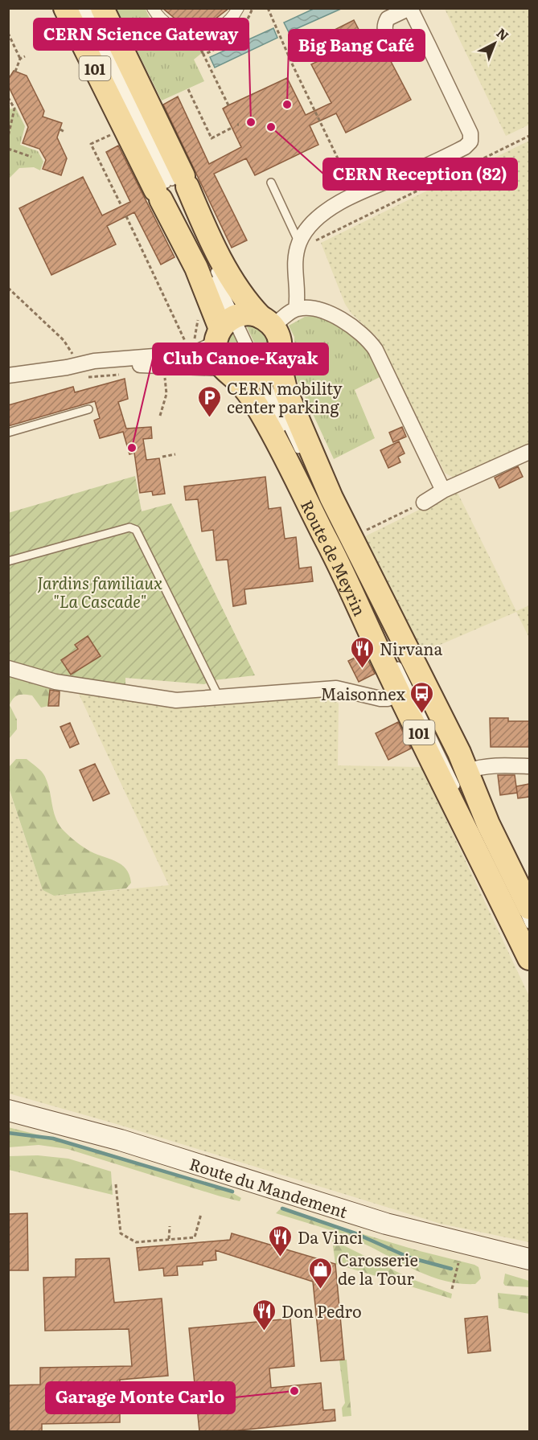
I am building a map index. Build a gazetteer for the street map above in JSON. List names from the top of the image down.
{
  "streets": {
    "main road": ["101", "Route de Meyrin", "Route du Mandement"]
  },
  "parks": ["Jardins familiaux \"La Cascade\""],
  "places": {
    "other": [
      "Big Bang Café",
      "CERN Science Gateway",
      "CERN Reception (82)",
      "Club Canoe-Kayak",
      "Garage Monte Carlo"
    ],
    "parking": ["CERN mobility center parking"],
    "restaurant": ["Nirvana", "Da Vinci", "Don Pedro"],
    "bus stop": ["Maisonnex"],
    "shop": ["Carosserie de la Tour"]
  },
  "north": "top right"
}
